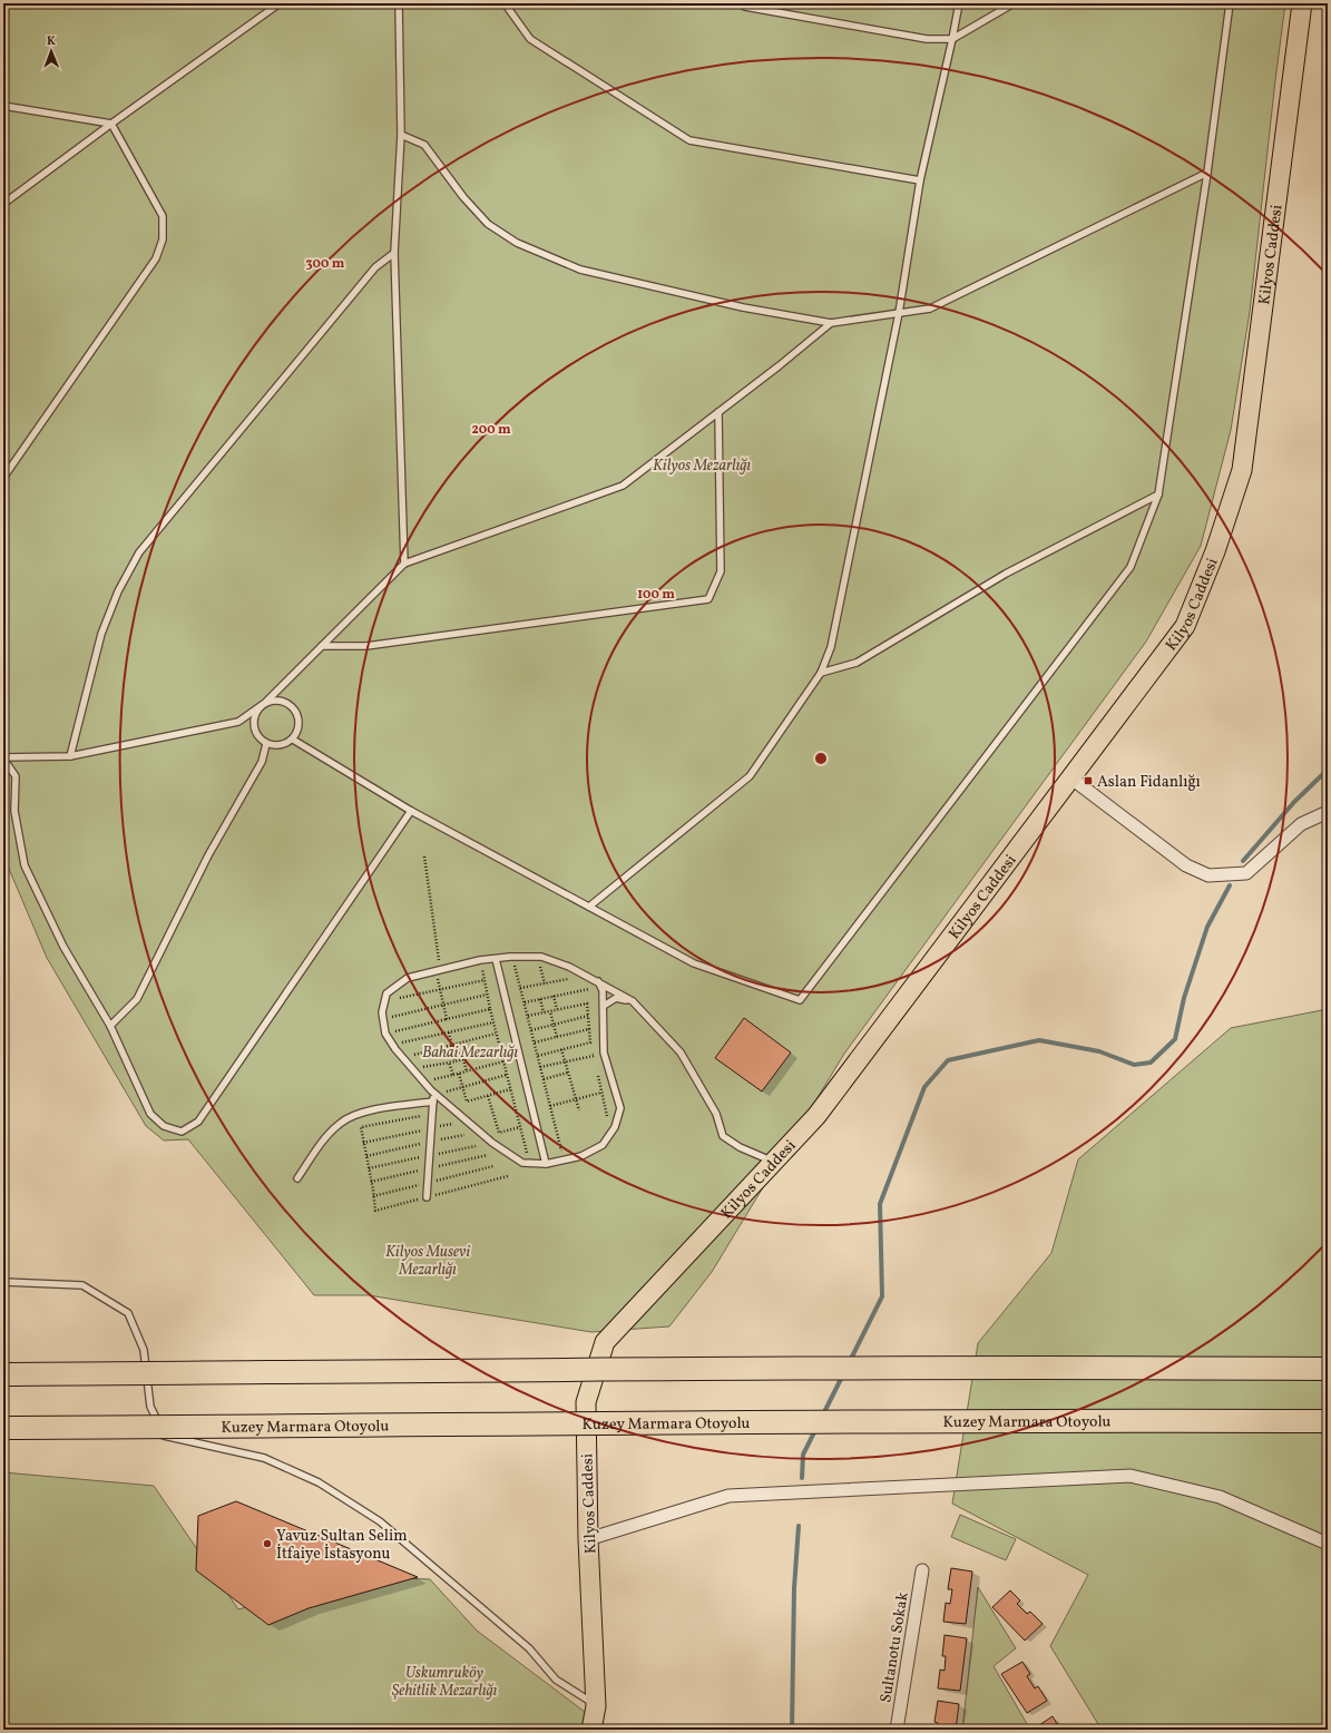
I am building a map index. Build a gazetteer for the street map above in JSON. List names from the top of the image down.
{
  "streets": {
    "highway": ["Kuzey Marmara Otoyolu"],
    "main road": ["Kilyos Caddesi"],
    "street": ["Sultanotu Sokak"]
  },
  "parks": [
    "Kilyos Mezarlığı",
    "Bahai Mezarlığı",
    "Kilyos Musevi Mezarlığı",
    "Uskumruköy Şehitlik Mezarlığı"
  ],
  "places": {
    "transit": ["Aslan Fidanlığı"],
    "other": ["Yavuz Sultan Selim İtfaiye İstasyonu"]
  },
  "north": "top",
  "rings": ["300 m", "200 m", "100 m"]
}
